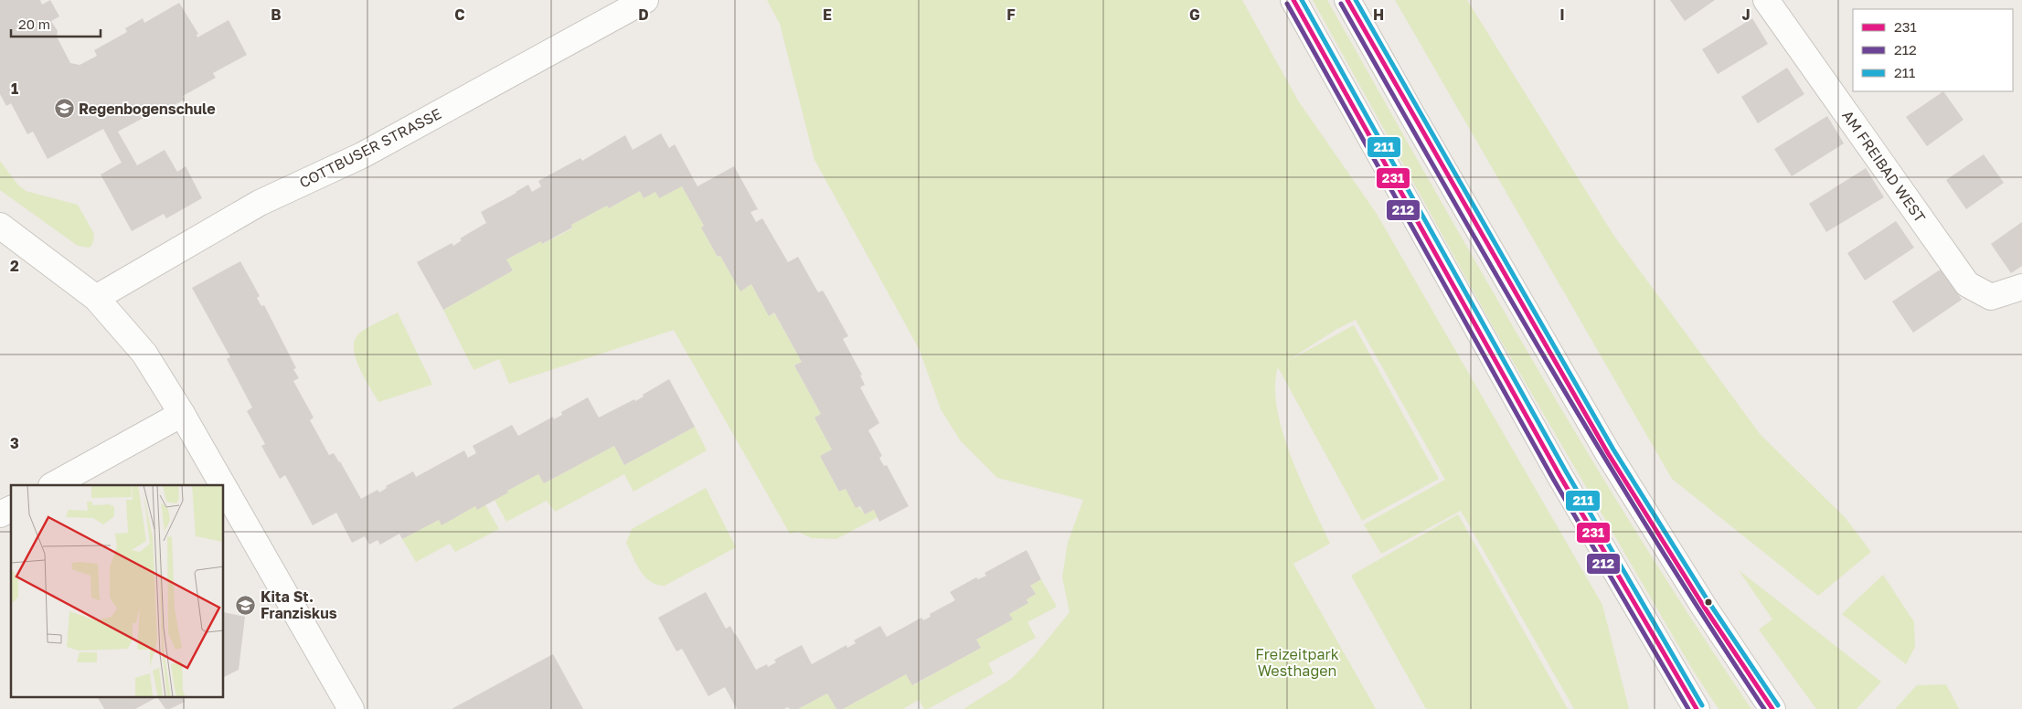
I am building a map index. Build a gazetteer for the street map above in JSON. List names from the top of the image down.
{
  "streets": {
    "street": ["COTTBUSER STRASSE", "AM FREIBAD WEST"]
  },
  "parks": ["Freizeitpark Westhagen"],
  "places": {
    "school or university": ["Regenbogenschule", "Kita St. Franziskus"]
  },
  "lines": ["transit line 231", "transit line 211", "transit line 212"],
  "legend": ["231", "212", "211"],
  "scale_bar": "20 m",
  "grid": {
    "columns": [
      "B",
      "C",
      "D",
      "E",
      "F",
      "G",
      "H",
      "I",
      "J"
    ],
    "rows": ["1", "2", "3"]
  }
}
